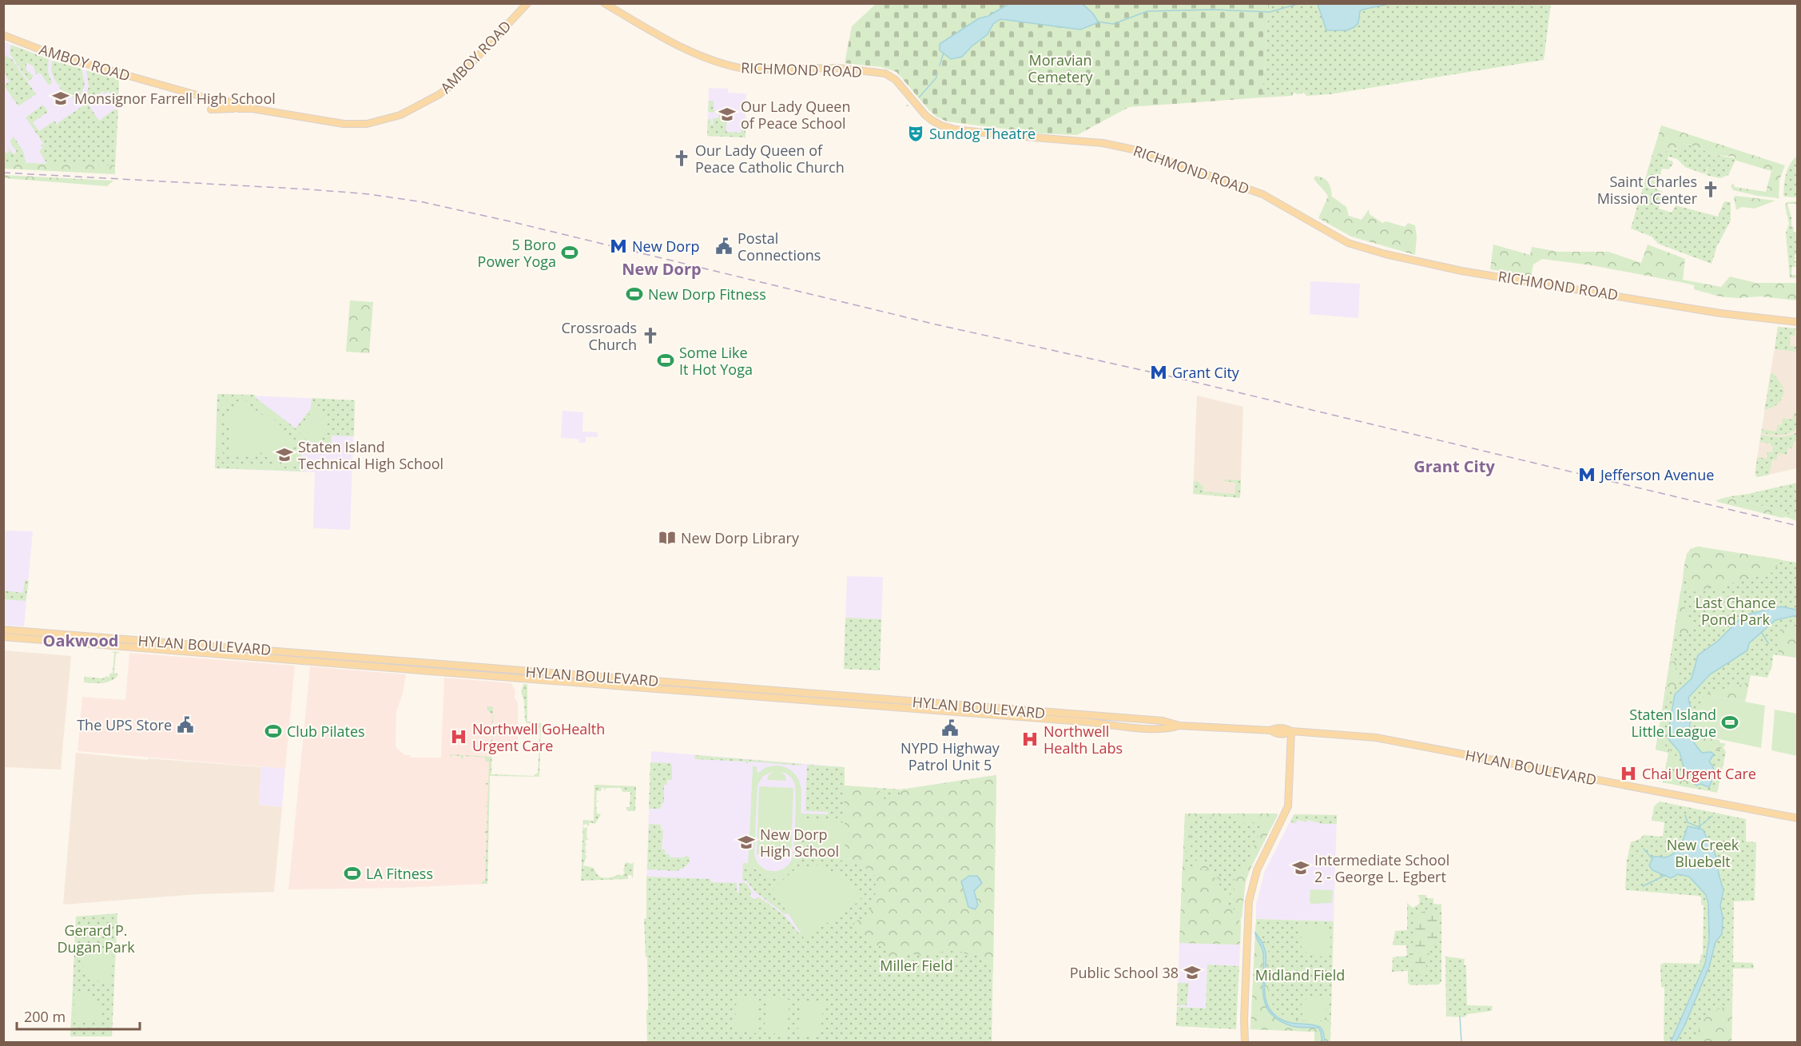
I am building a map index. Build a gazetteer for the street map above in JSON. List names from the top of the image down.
{
  "streets": {
    "main road": ["AMBOY ROAD", "RICHMOND ROAD", "HYLAN BOULEVARD"]
  },
  "districts": ["New Dorp", "Grant City", "Oakwood"],
  "parks": [
    "Moravian Cemetery",
    "Last Chance Pond Park",
    "New Creek Bluebelt",
    "Gerard P. Dugan Park",
    "Miller Field",
    "Midland Field"
  ],
  "places": {
    "school or university": [
      "Monsignor Farrell High School",
      "Our Lady Queen of Peace School",
      "Staten Island Technical High School",
      "New Dorp High School",
      "Intermediate School 2 - George L. Egbert",
      "Public School 38"
    ],
    "theatre": ["Sundog Theatre"],
    "church": ["Our Lady Queen of Peace Catholic Church", "Saint Charles Mission Center", "Crossroads Church"],
    "metro station": ["New Dorp", "Grant City", "Jefferson Avenue"],
    "public building": ["Postal Connections", "The UPS Store", "NYPD Highway Patrol Unit 5"],
    "sports": [
      "5 Boro Power Yoga",
      "New Dorp Fitness",
      "Some Like It Hot Yoga",
      "Staten Island Little League",
      "Club Pilates",
      "LA Fitness"
    ],
    "library": ["New Dorp Library"],
    "hospital": ["Northwell GoHealth Urgent Care", "Northwell Health Labs", "Chai Urgent Care"]
  },
  "scale_bar": "200 m"
}
